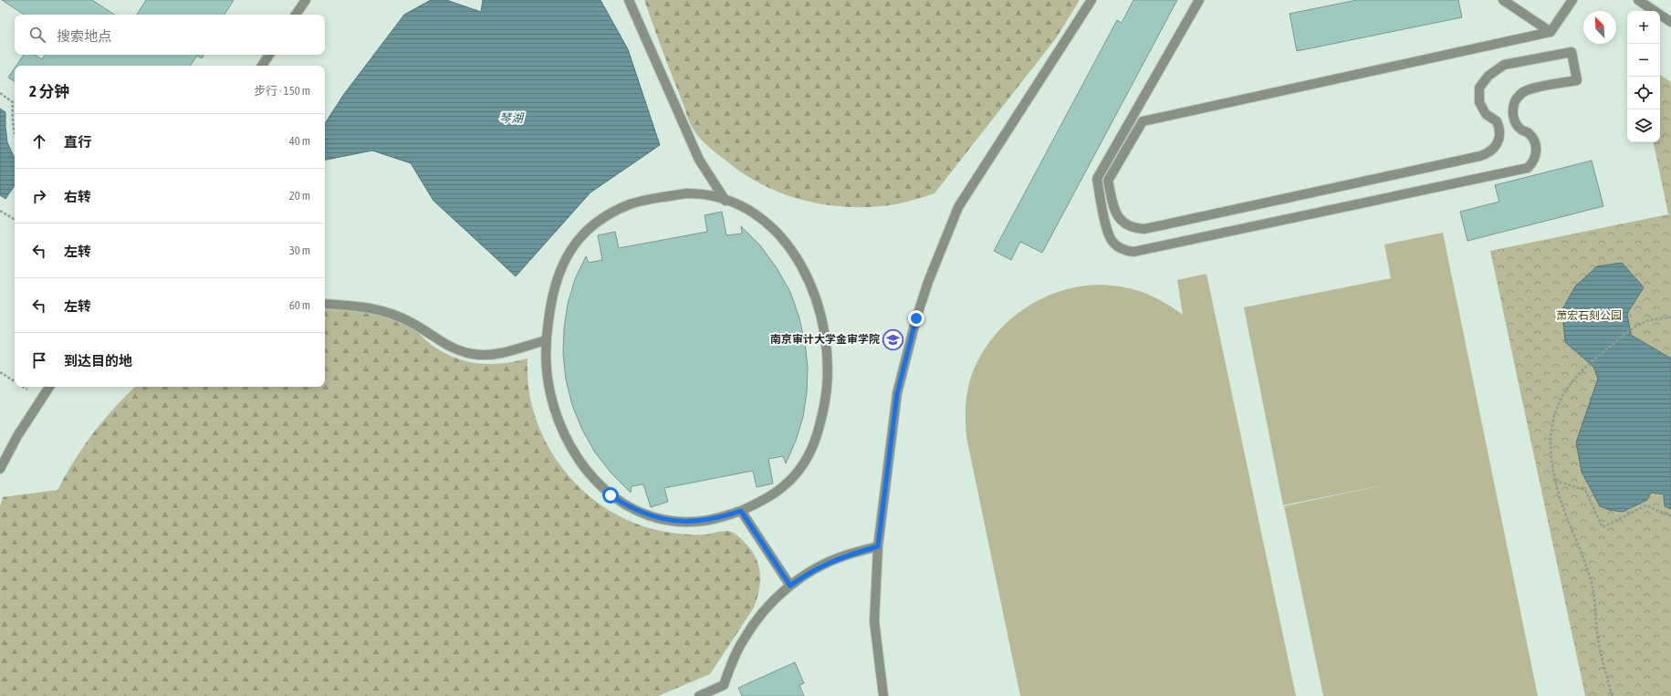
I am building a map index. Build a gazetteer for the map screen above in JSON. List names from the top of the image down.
{
  "water": ["琴湖"],
  "parks": ["萧宏石刻公园"],
  "places": {
    "school or university": ["南京审计大学金审学院"]
  },
  "north": "top left",
  "page": {
    "map_buttons": ["+", "−"],
    "search": "搜索地点",
    "heading": ["2 分钟", "步行 · 150 m"],
    "list": [
      ["直行", "40 m"],
      ["右转", "20 m"],
      ["左转", "30 m"],
      ["左转", "60 m"],
      "到达目的地"
    ]
  }
}
